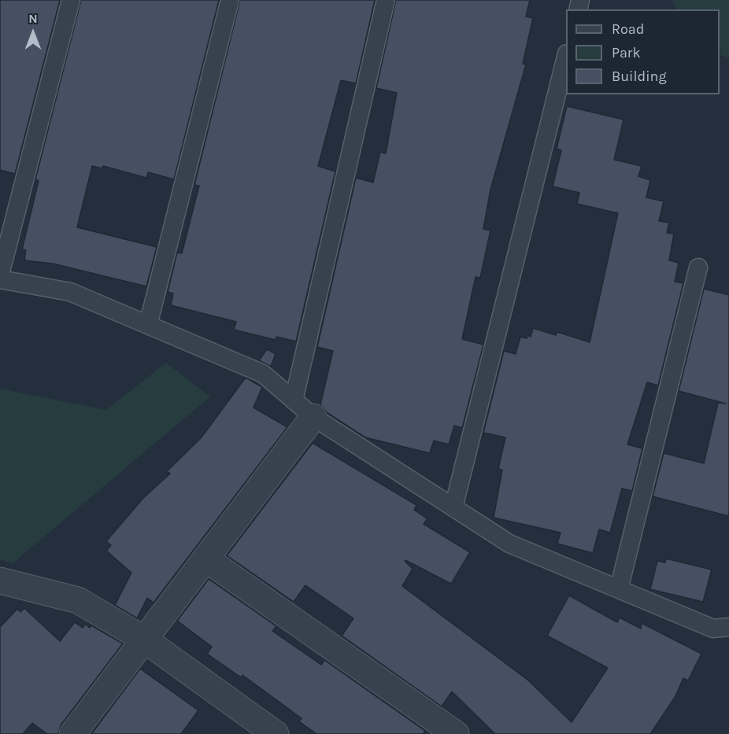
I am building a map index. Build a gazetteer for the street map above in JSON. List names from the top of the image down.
{
  "legend": ["Road", "Park", "Building"],
  "north": "top"
}
